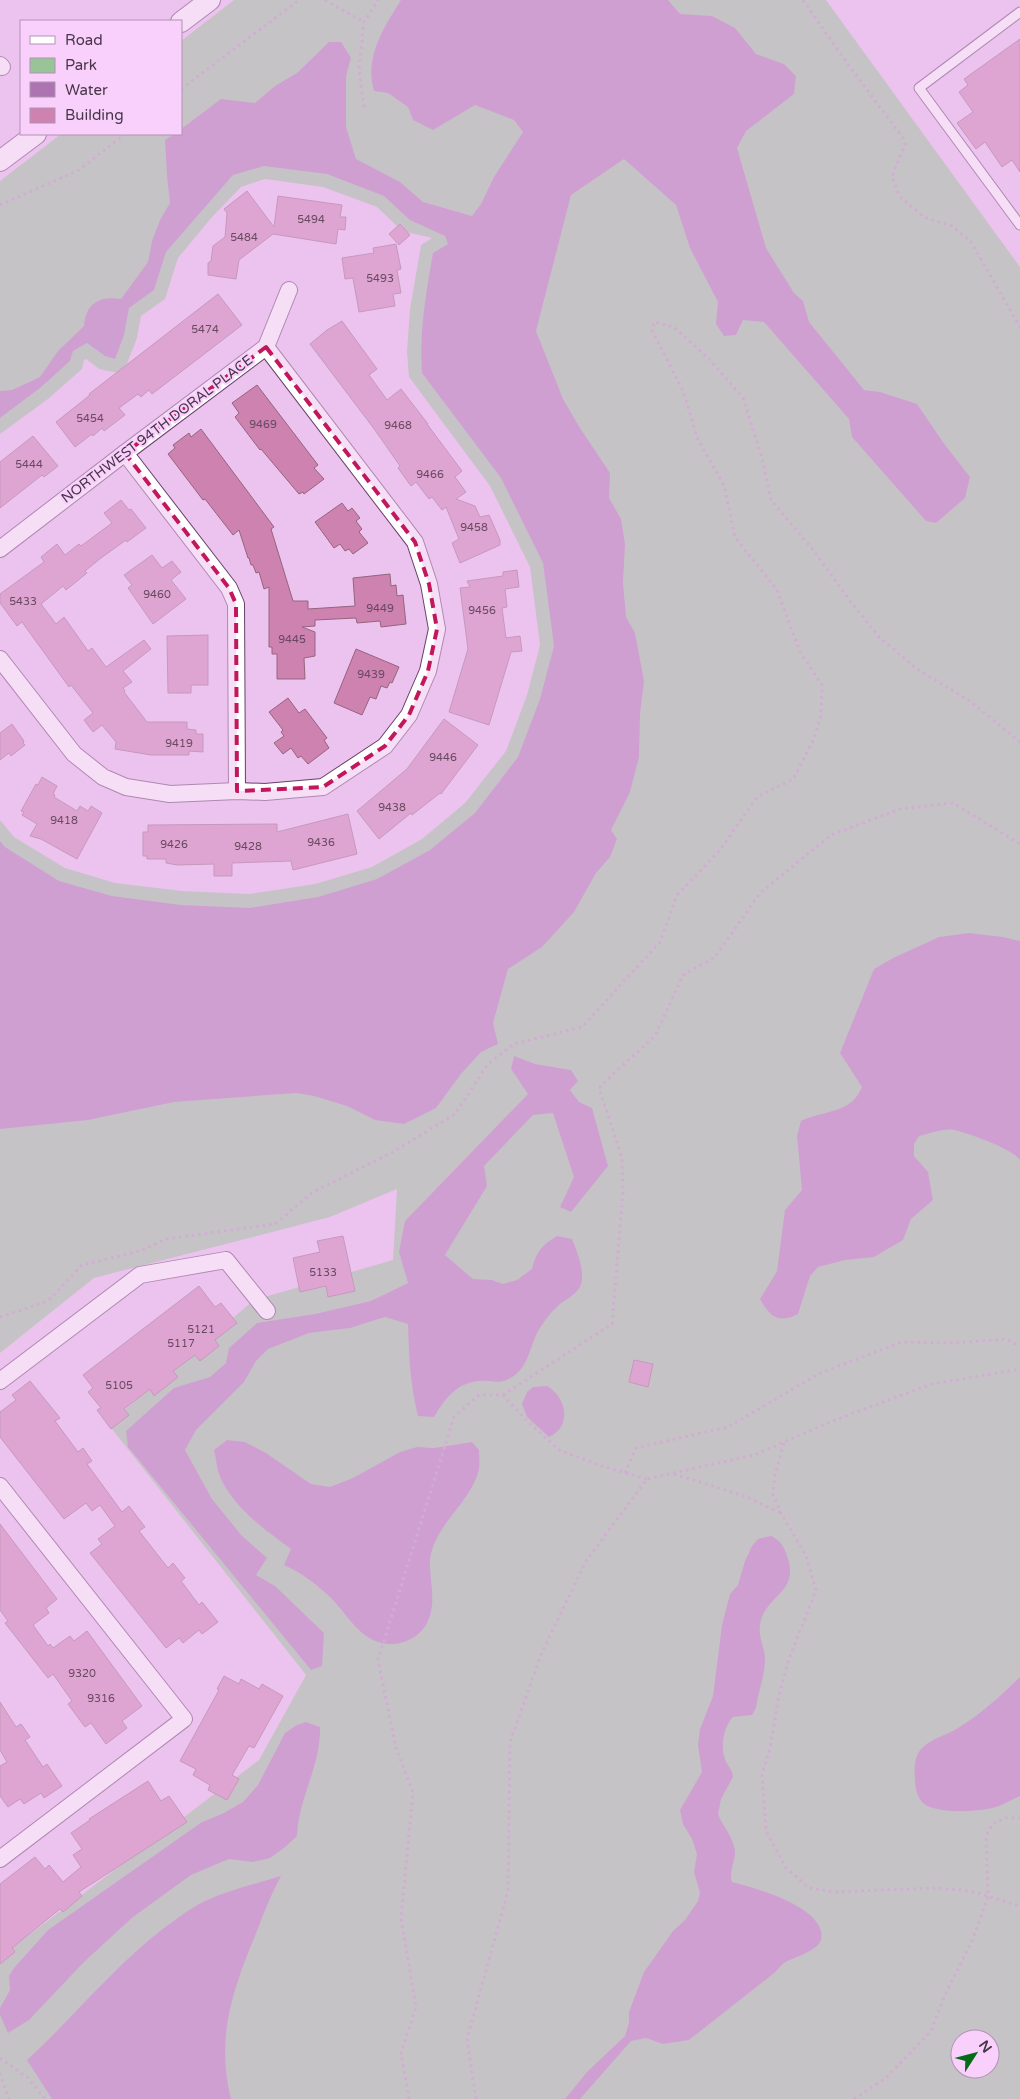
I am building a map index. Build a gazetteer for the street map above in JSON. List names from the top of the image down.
{
  "streets": {
    "street": ["NORTHWEST 94TH DORAL PLACE"]
  },
  "house_numbers": [
    "5494",
    "5484",
    "5493",
    "5474",
    "5454",
    "9469",
    "9468",
    "5444",
    "9466",
    "9458",
    "9460",
    "5433",
    "9449",
    "9456",
    "9445",
    "9439",
    "9419",
    "9446",
    "9438",
    "9418",
    "9436",
    "9426",
    "9428",
    "5133",
    "5121",
    "5117",
    "5105",
    "9320",
    "9316"
  ],
  "legend": [
    "Road",
    "Park",
    "Water",
    "Building"
  ],
  "north": "top right"
}
